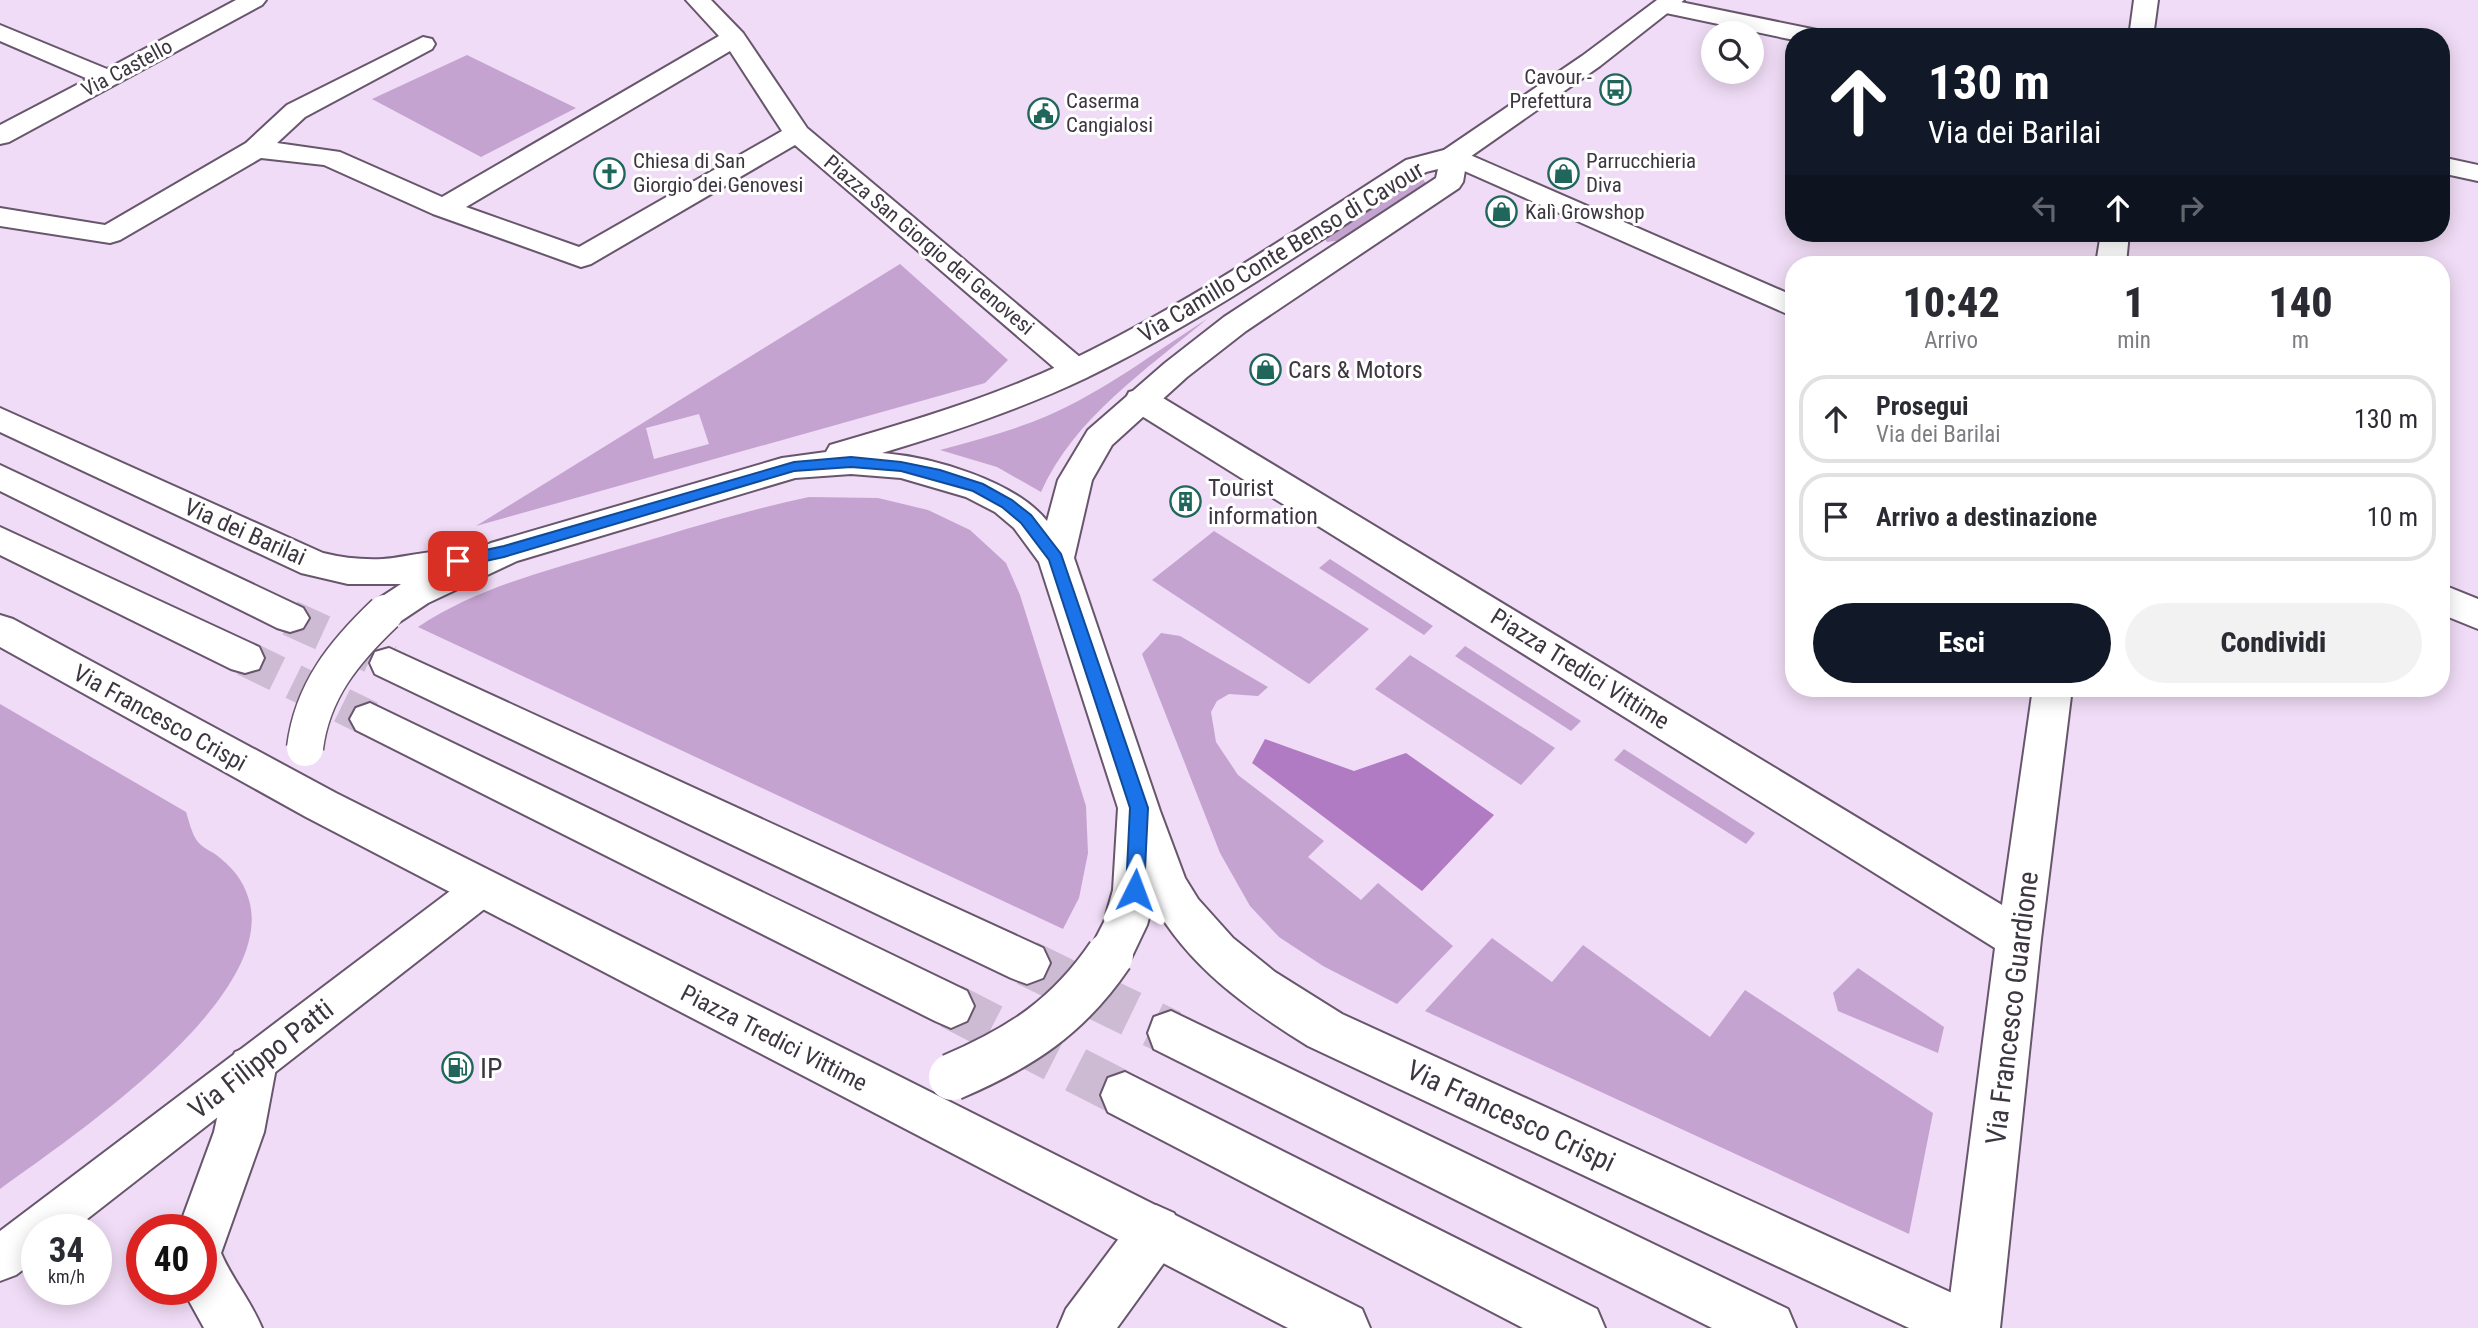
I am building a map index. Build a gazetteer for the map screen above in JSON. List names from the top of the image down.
{
  "streets": {
    "street": [
      "Via Castello",
      "Piazza San Giorgio dei Genovesi",
      "Via Camillo Conte Benso di Cavour",
      "Via dei Barilai",
      "Piazza Tredici Vittime",
      "Via Francesco Crispi",
      "Via Francesco Guardione"
    ],
    "lane": ["Via Filippo Patti"]
  },
  "crossings": [
    ["Piazza San Giorgio dei Genovesi", "Via Camillo Conte Benso di Cavour"],
    ["Via Camillo Conte Benso di Cavour", "Piazza Tredici Vittime"],
    ["Via dei Barilai", "Piazza Tredici Vittime"],
    ["Piazza Tredici Vittime", "Via Francesco Crispi"],
    ["Piazza Tredici Vittime", "Via Francesco Guardione"],
    ["Piazza Tredici Vittime", "Via Filippo Patti"],
    ["Via Francesco Crispi", "Via Francesco Guardione"]
  ],
  "places": {
    "bus stop": ["Cavour - Prefettura"],
    "public building": ["Caserma Cangialosi"],
    "church": ["Chiesa di San Giorgio dei Genovesi"],
    "shop": ["Parrucchieria Diva", "Kalì Growshop", "Cars & Motors"],
    "building": ["Tourist information"],
    "fuel station": ["IP"]
  },
  "page": {
    "turn": ["130 m", "Via dei Barilai"],
    "eta": [
      "10:42",
      "Arrivo",
      "1",
      "min",
      "140",
      "m"
    ],
    "list": [
      {
        "name": "Prosegui",
        "note": "Via dei Barilai",
        "value": "130 m"
      },
      {
        "name": "Arrivo a destinazione",
        "value": "10 m"
      }
    ],
    "buttons": ["Esci", "Condividi"],
    "speed": "34 km/h",
    "limit": "40"
  }
}
